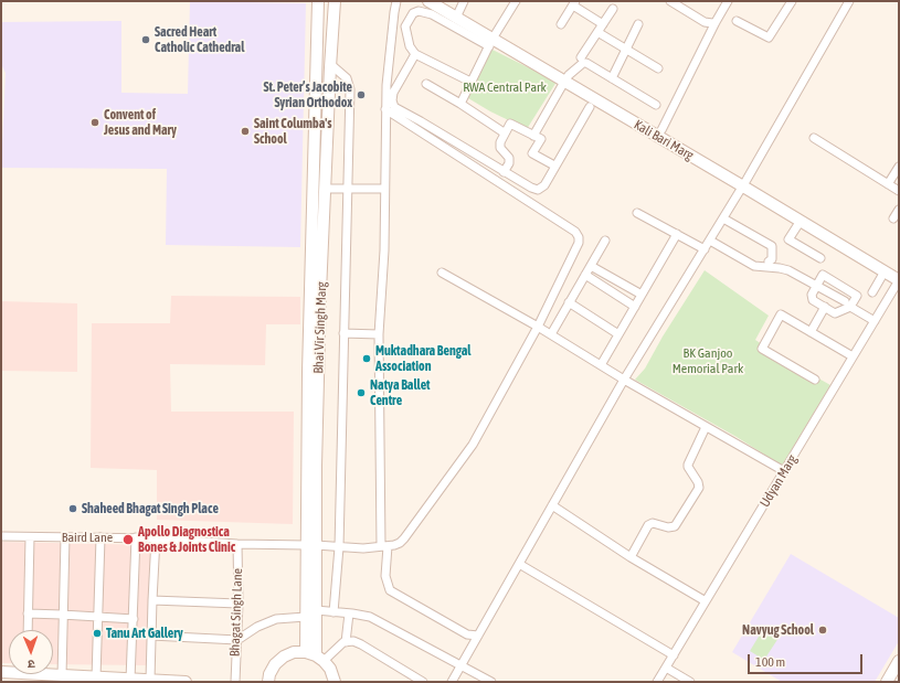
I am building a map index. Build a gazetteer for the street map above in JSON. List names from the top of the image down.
{
  "streets": {
    "street": [
      "Kali Bari Marg",
      "Bhai Vir Singh Marg",
      "Udyan Marg",
      "Baird Lane",
      "Bhagat Singh Lane"
    ]
  },
  "crossings": [
    ["Kali Bari Marg", "Udyan Marg"],
    ["Bhai Vir Singh Marg", "Baird Lane"],
    ["Baird Lane", "Bhagat Singh Lane"]
  ],
  "parks": ["RWA Central Park", "BK Ganjoo Memorial Park"],
  "places": [
    "Sacred Heart Catholic Cathedral",
    "St. Peter’s Jacobite Syrian Orthodox",
    "Convent of Jesus and Mary",
    "Saint Columba's School",
    "Muktadhara Bengal Association",
    "Natya Ballet Centre",
    "Shaheed Bhagat Singh Place",
    "Apollo Diagnostica Bones & Joints Clinic",
    "Navyug School",
    "Tanu Art Gallery"
  ],
  "scale_bar": "100 m",
  "north": "bottom"
}
